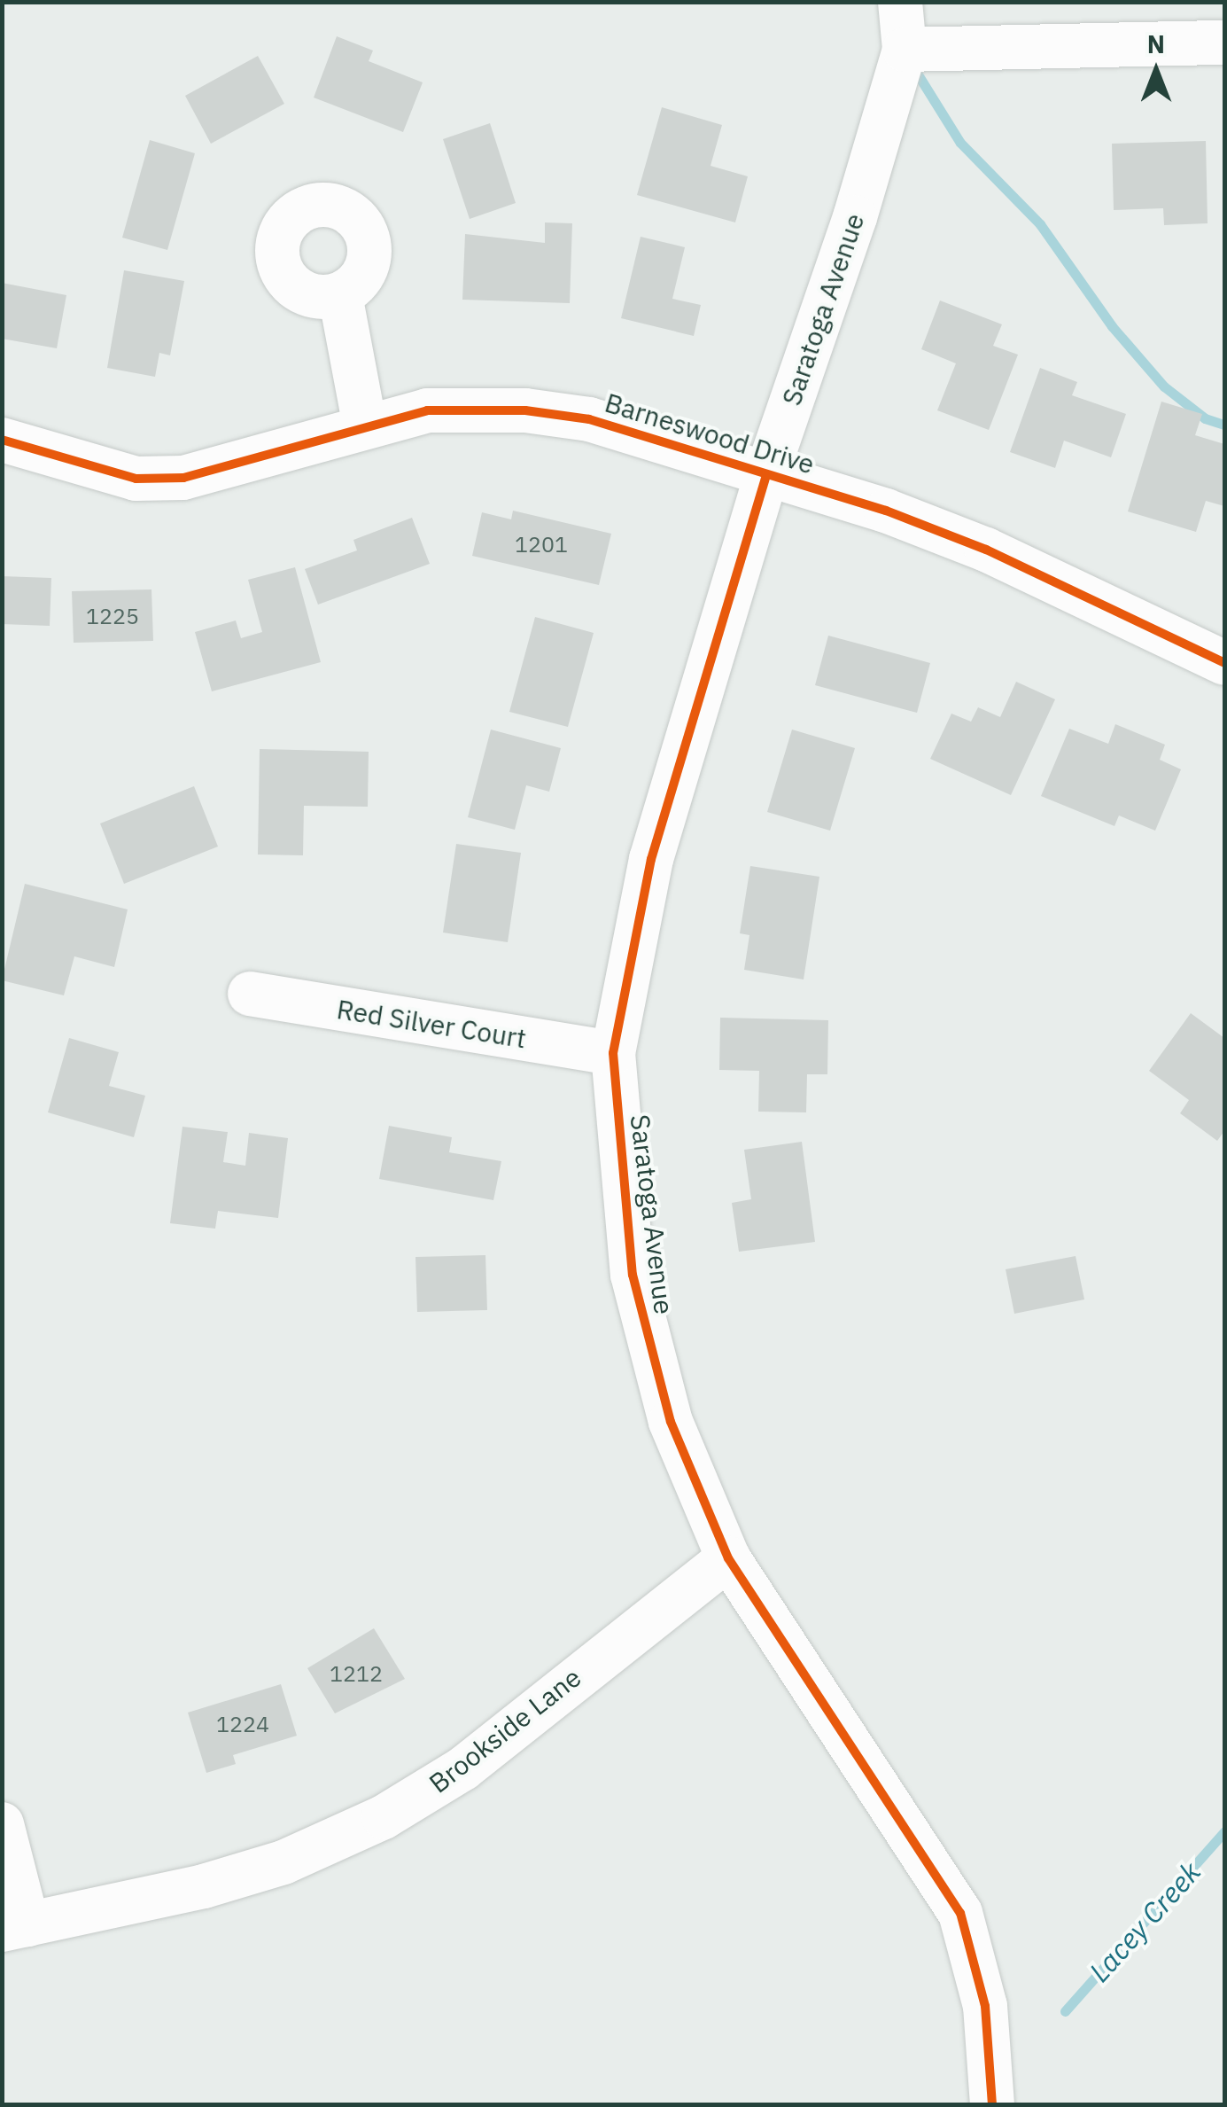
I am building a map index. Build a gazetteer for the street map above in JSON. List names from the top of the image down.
{
  "streets": {
    "street": [
      "Saratoga Avenue",
      "Barneswood Drive",
      "Red Silver Court",
      "Brookside Lane"
    ]
  },
  "crossings": [
    ["Saratoga Avenue", "Barneswood Drive"],
    ["Saratoga Avenue", "Red Silver Court"],
    ["Saratoga Avenue", "Brookside Lane"]
  ],
  "water": ["Lacey Creek"],
  "house_numbers": [
    "1201",
    "1225",
    "1212",
    "1224"
  ],
  "north": "top"
}
